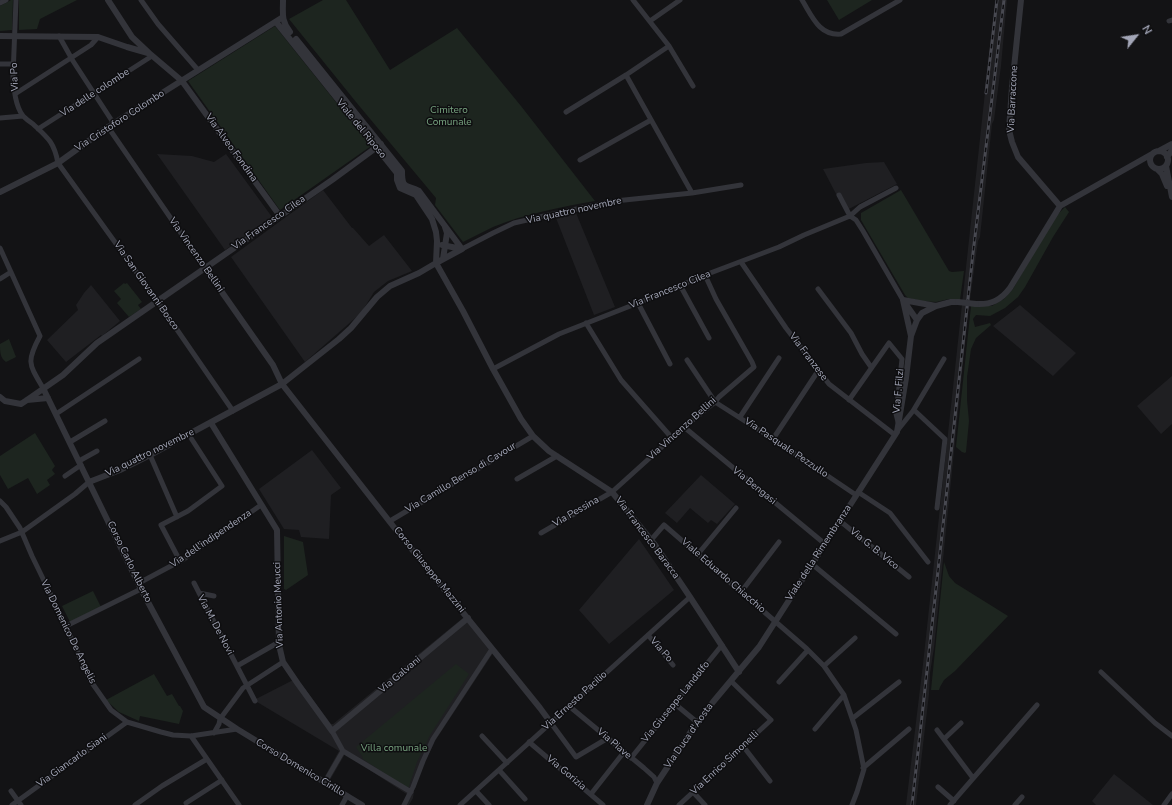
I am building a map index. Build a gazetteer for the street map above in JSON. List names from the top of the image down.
{
  "streets": {
    "street": [
      "Via Po",
      "Via delle colombe",
      "Via Barraccone",
      "Via Cristoforo Colombo",
      "Viale del Riposo",
      "Via Alveo Fondina",
      "Via quattro novembre",
      "Via Francesco Cilea",
      "Via Vincenzo Bellini",
      "Via San Giovanni Bosco",
      "Via Franzese",
      "Via F. Filzi",
      "Via Pasquale Pezzullo",
      "Via Camillo Benso di Cavour",
      "Via Bengasi",
      "Via Pessina",
      "Via Francesco Baracca",
      "Via dell'indipendenza",
      "Via G. B. Vico",
      "Viale della Rimembranza",
      "Corso Carlo Alberto",
      "Corso Giuseppe Mazzini",
      "Viale Eduardo Chiacchio",
      "Via Antonio Meucci",
      "Via M. De Novi",
      "Via Domenico De Angelis",
      "Via Galvani",
      "Via Ernesto Pacilio",
      "Via Giuseppe Landolfo",
      "Via Duca d'Aosta",
      "Via Piave",
      "Via Giancarlo Siani",
      "Via Enrico Simonelli",
      "Corso Domenico Cirillo",
      "Via Gorizia"
    ]
  },
  "crossings": [
    ["Via Po", "Via delle colombe"],
    ["Via Po", "Via Cristoforo Colombo"],
    ["Via Po", "Via San Giovanni Bosco"],
    ["Via Po", "Via Ernesto Pacilio"],
    ["Via delle colombe", "Via Alveo Fondina"],
    ["Via Cristoforo Colombo", "Viale del Riposo"],
    ["Via Cristoforo Colombo", "Via Alveo Fondina"],
    ["Via Cristoforo Colombo", "Via Vincenzo Bellini"],
    ["Via Cristoforo Colombo", "Via San Giovanni Bosco"],
    ["Viale del Riposo", "Via quattro novembre"],
    ["Viale del Riposo", "Via Francesco Cilea"],
    ["Viale del Riposo", "Via Francesco Baracca"],
    ["Via Alveo Fondina", "Via Francesco Cilea"],
    ["Via quattro novembre", "Via Vincenzo Bellini"],
    ["Via quattro novembre", "Via San Giovanni Bosco"],
    ["Via quattro novembre", "Via Francesco Baracca"],
    ["Via quattro novembre", "Corso Carlo Alberto"],
    ["Via quattro novembre", "Corso Giuseppe Mazzini"],
    ["Via quattro novembre", "Via Antonio Meucci"],
    ["Via Francesco Cilea", "Via Vincenzo Bellini"],
    ["Via Francesco Cilea", "Via San Giovanni Bosco"],
    ["Via Francesco Cilea", "Via Franzese"],
    ["Via Francesco Cilea", "Via Francesco Baracca"],
    ["Via Francesco Cilea", "Corso Carlo Alberto"],
    ["Via Vincenzo Bellini", "Via Pasquale Pezzullo"],
    ["Via Vincenzo Bellini", "Via Bengasi"],
    ["Via Vincenzo Bellini", "Via Pessina"],
    ["Via Vincenzo Bellini", "Via Francesco Baracca"],
    ["Via Vincenzo Bellini", "Corso Giuseppe Mazzini"],
    ["Via Franzese", "Viale della Rimembranza"],
    ["Via F. Filzi", "Viale della Rimembranza"],
    ["Via Pasquale Pezzullo", "Viale della Rimembranza"],
    ["Via Camillo Benso di Cavour", "Via Francesco Baracca"],
    ["Via Camillo Benso di Cavour", "Corso Giuseppe Mazzini"],
    ["Via Bengasi", "Viale della Rimembranza"],
    ["Via Pessina", "Via Francesco Baracca"],
    ["Via Francesco Baracca", "Viale della Rimembranza"],
    ["Via Francesco Baracca", "Viale Eduardo Chiacchio"],
    ["Via Francesco Baracca", "Via Ernesto Pacilio"],
    ["Via Francesco Baracca", "Via Giuseppe Landolfo"],
    ["Via Francesco Baracca", "Via Duca d'Aosta"],
    ["Via dell'indipendenza", "Corso Carlo Alberto"],
    ["Via dell'indipendenza", "Via Antonio Meucci"],
    ["Via dell'indipendenza", "Via Domenico De Angelis"],
    ["Via G. B. Vico", "Viale della Rimembranza"],
    ["Viale della Rimembranza", "Viale Eduardo Chiacchio"],
    ["Viale della Rimembranza", "Via Duca d'Aosta"],
    ["Corso Carlo Alberto", "Corso Domenico Cirillo"],
    ["Corso Giuseppe Mazzini", "Via Galvani"],
    ["Corso Giuseppe Mazzini", "Via Ernesto Pacilio"],
    ["Corso Giuseppe Mazzini", "Via Piave"],
    ["Via Antonio Meucci", "Via M. De Novi"],
    ["Via Antonio Meucci", "Via Galvani"],
    ["Via Domenico De Angelis", "Via Giancarlo Siani"],
    ["Via Ernesto Pacilio", "Via Piave"],
    ["Via Ernesto Pacilio", "Via Gorizia"],
    ["Via Giuseppe Landolfo", "Via Piave"],
    ["Via Duca d'Aosta", "Via Piave"],
    ["Via Duca d'Aosta", "Via Enrico Simonelli"]
  ],
  "parks": ["Cimitero Comunale", "Villa comunale"],
  "north": "top right"
}
